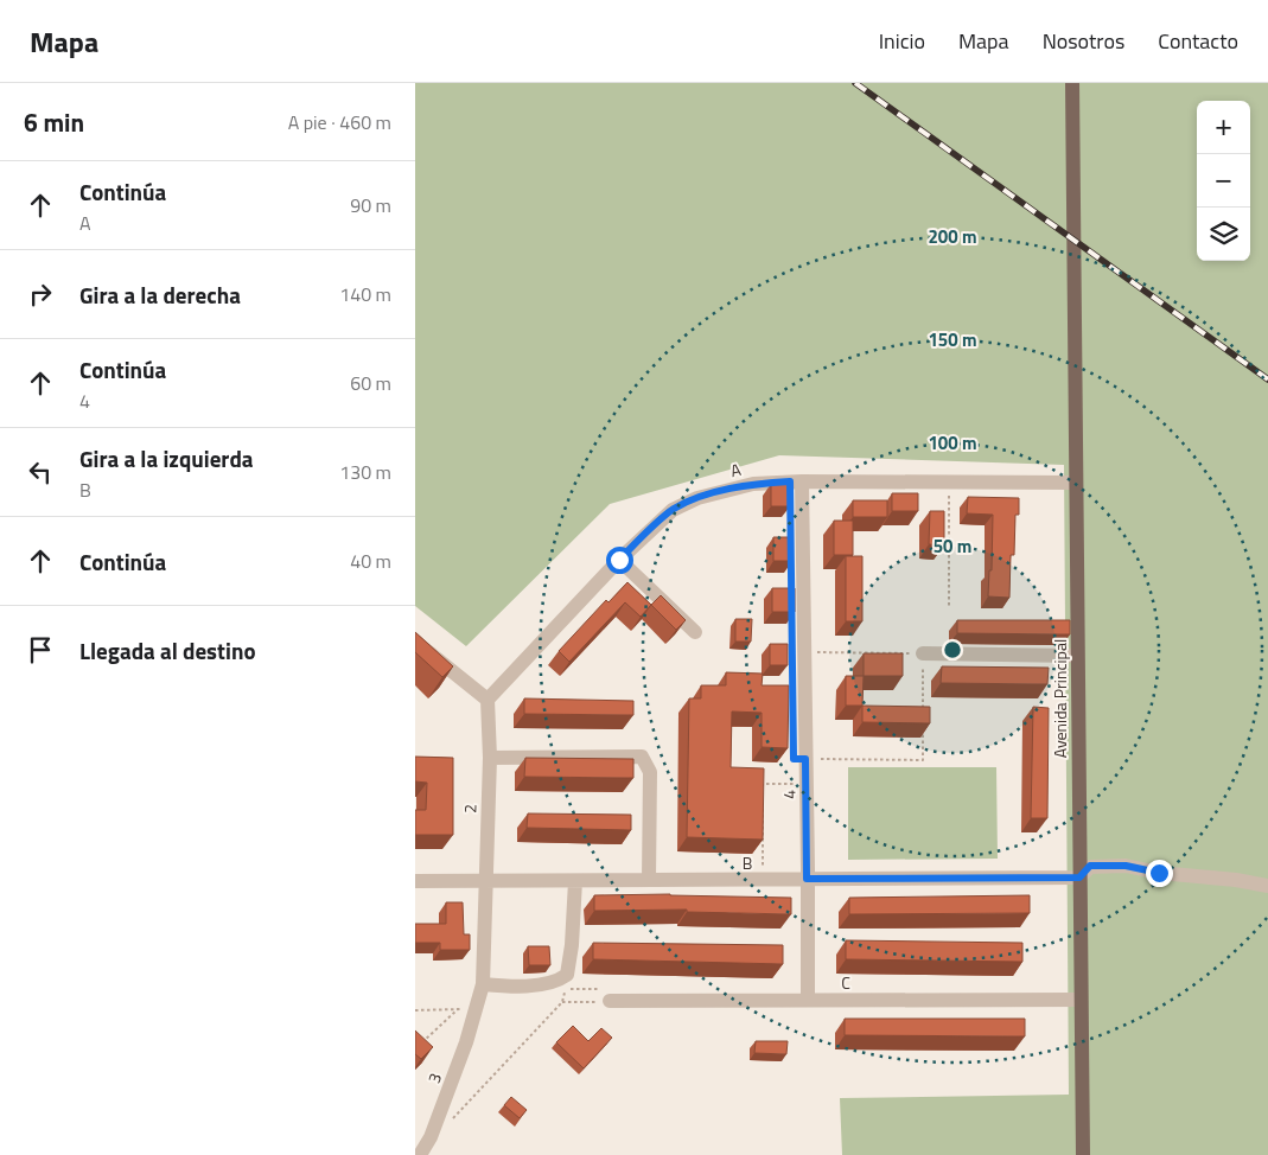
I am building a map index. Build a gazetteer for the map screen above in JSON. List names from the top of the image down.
{
  "streets": {
    "main road": ["Avenida Principal"],
    "street": [
      "A",
      "4",
      "2",
      "B",
      "C",
      "3"
    ]
  },
  "crossings": [
    ["A", "Avenida Principal"],
    ["A", "4"],
    ["A", "2"],
    ["Avenida Principal", "B"],
    ["Avenida Principal", "C"],
    ["4", "B"],
    ["4", "C"],
    ["2", "B"],
    ["2", "3"]
  ],
  "page": {
    "header": "Mapa",
    "nav": [
      "Inicio",
      "Mapa",
      "Nosotros",
      "Contacto"
    ],
    "heading": ["6 min", "A pie · 460 m"],
    "map_buttons": ["+", "−"],
    "list": [
      ["Continúa", "A", "90 m"],
      ["Gira a la derecha", "140 m"],
      ["Continúa", "4", "60 m"],
      ["Gira a la izquierda", "B", "130 m"],
      ["Continúa", "40 m"],
      "Llegada al destino"
    ]
  },
  "rings": [
    "200 m",
    "150 m",
    "100 m",
    "50 m"
  ]
}
